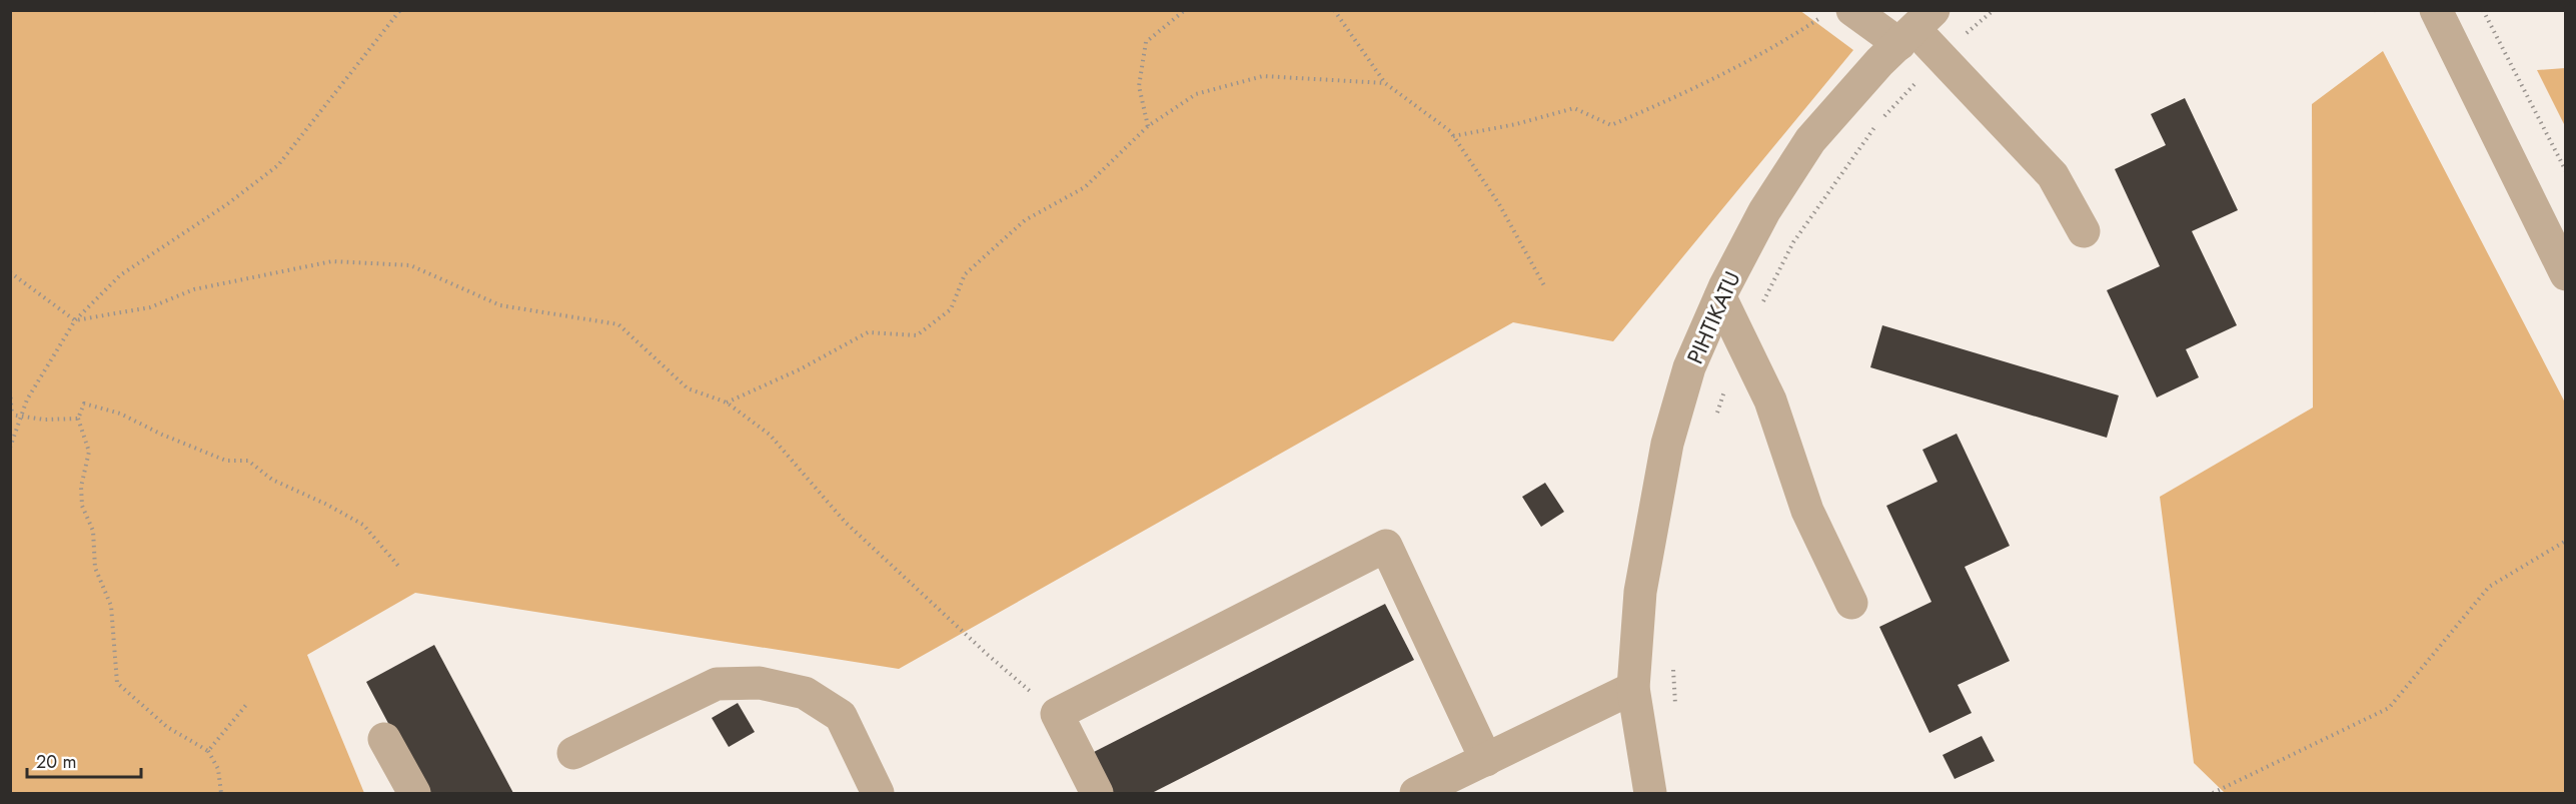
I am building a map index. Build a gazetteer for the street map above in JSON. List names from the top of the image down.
{
  "streets": {
    "street": ["PIHTIKATU"]
  },
  "scale_bar": "20 m"
}
